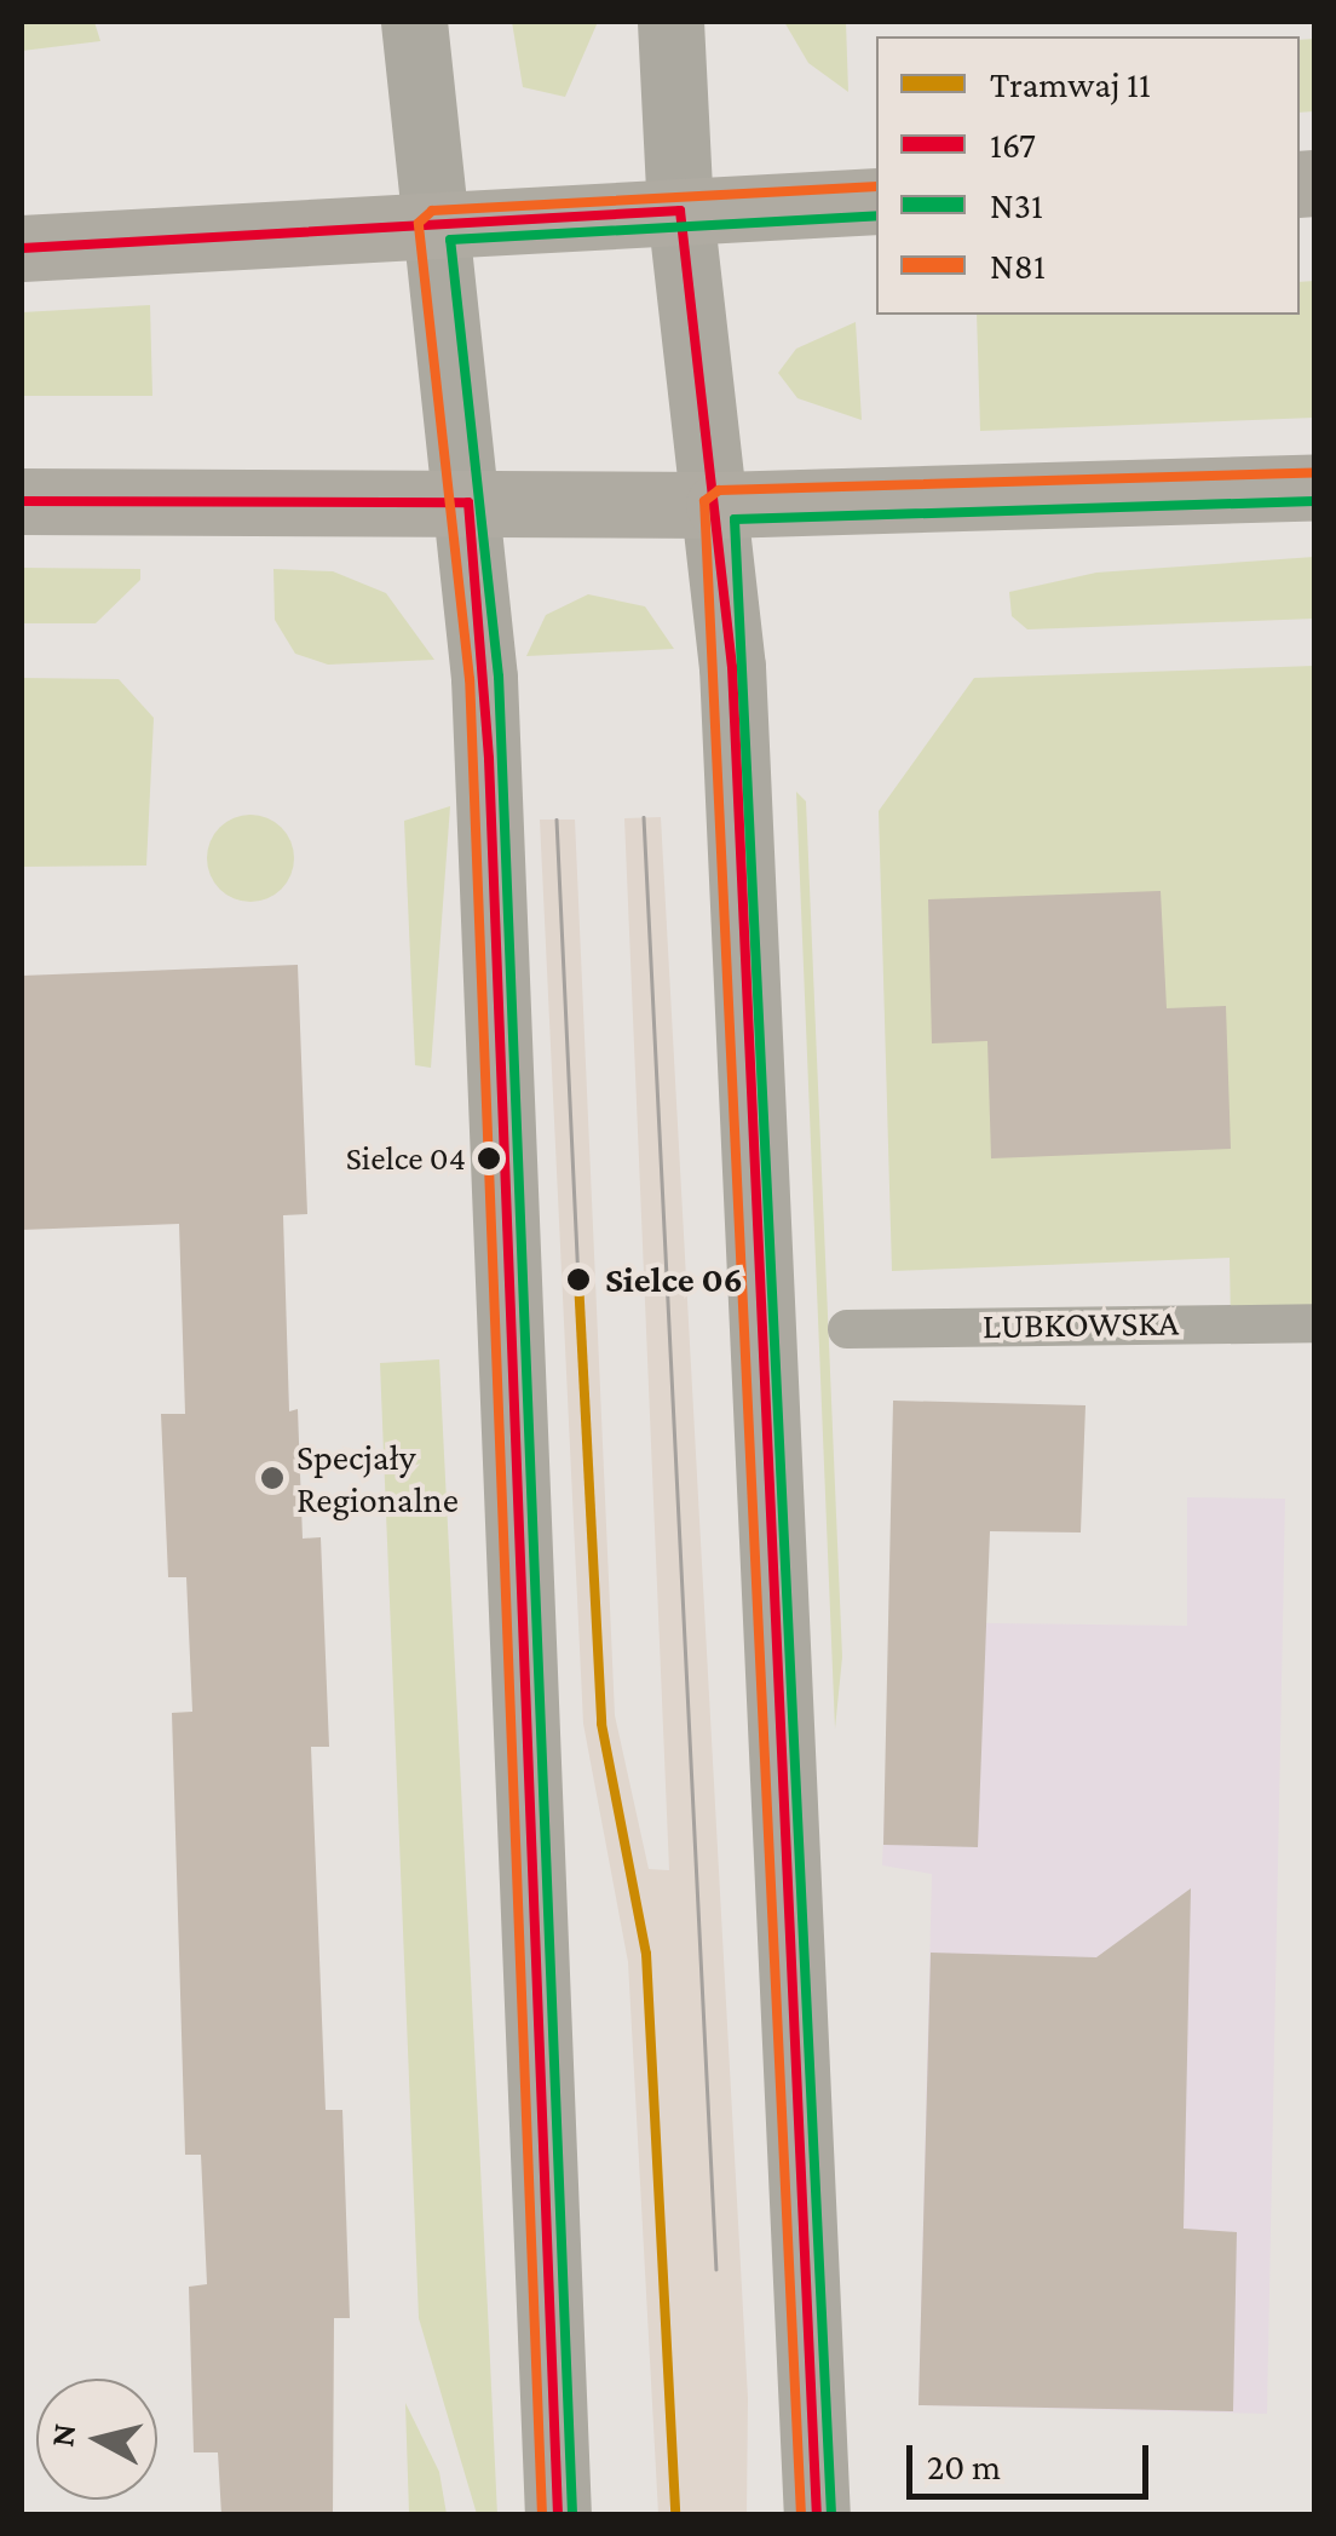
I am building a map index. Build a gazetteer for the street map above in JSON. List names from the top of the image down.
{
  "streets": {
    "lane": ["LUBKOWSKA"]
  },
  "places": ["Sielce 04", "Sielce 06", "Specjały Regionalne"],
  "lines": [
    "transit line N81",
    "transit line 167",
    "transit line N31",
    "tram line 11"
  ],
  "legend": [
    "Tramwaj 11",
    "167",
    "N31",
    "N81"
  ],
  "scale_bar": "20 m",
  "north": "left"
}
